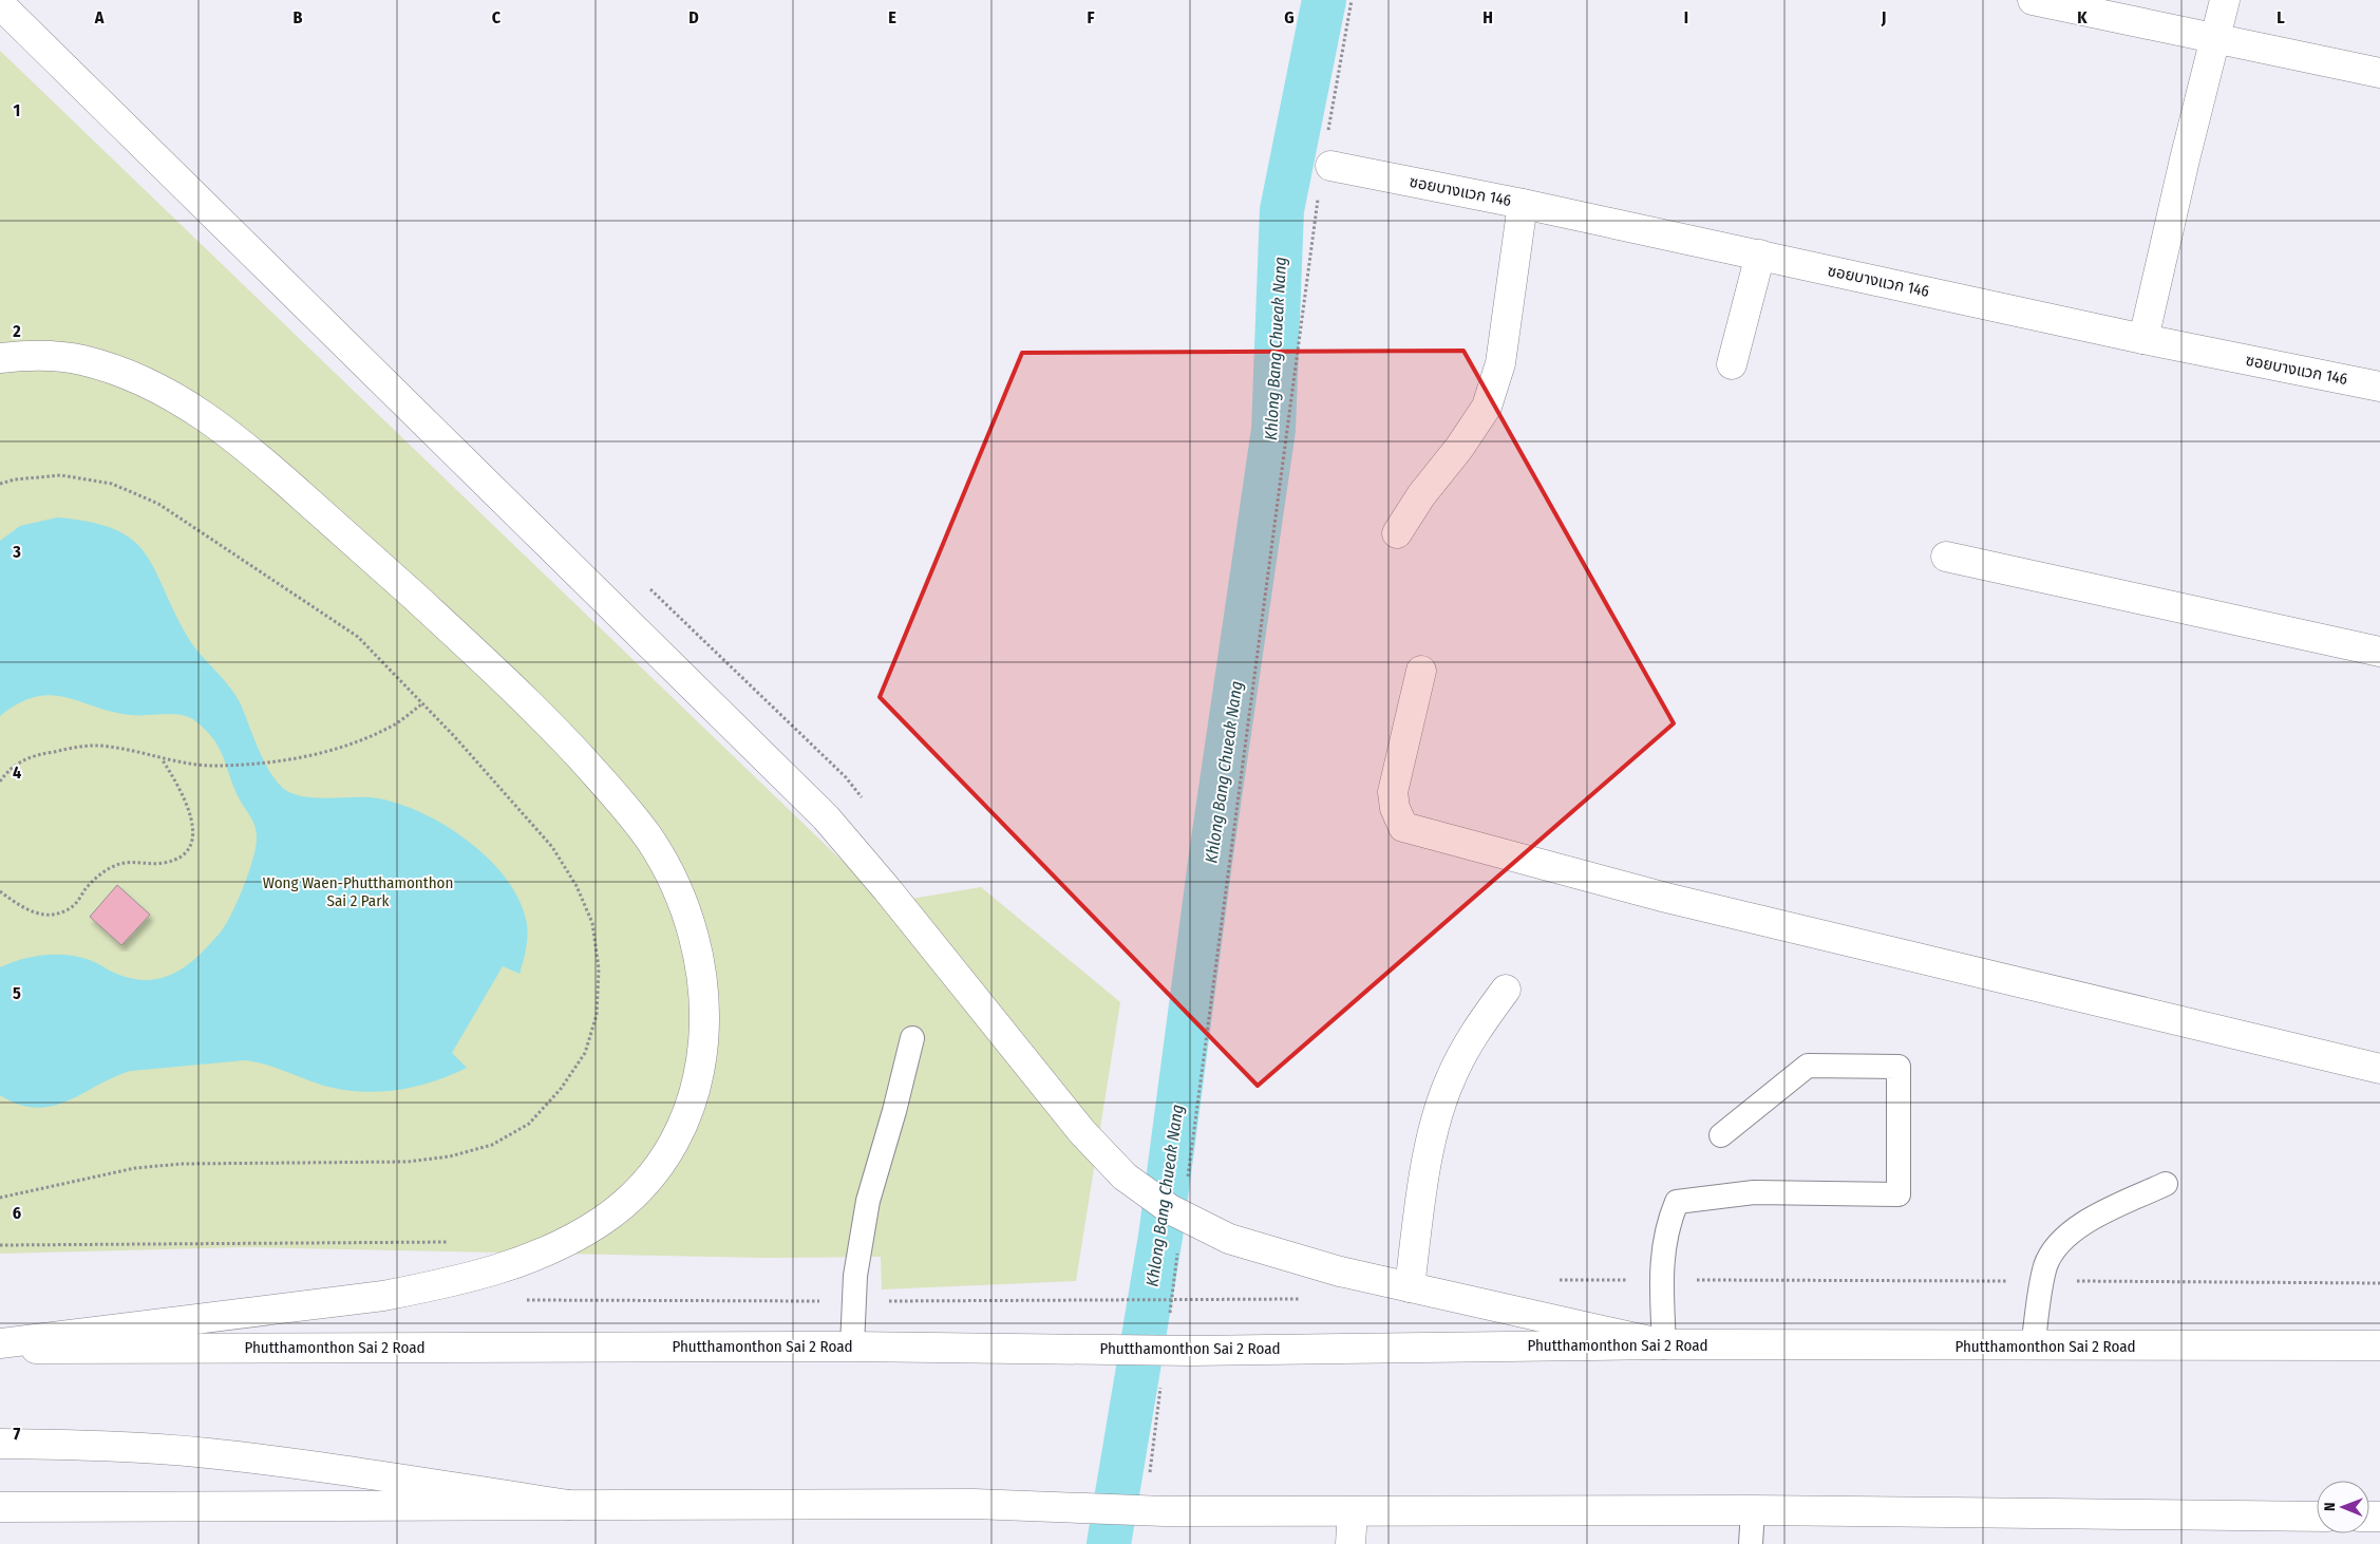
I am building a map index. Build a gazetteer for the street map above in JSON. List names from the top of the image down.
{
  "streets": {
    "main road": ["ซอยบางแวก 146", "Phutthamonthon Sai 2 Road"]
  },
  "water": ["Khlong Bang Chueak Nang"],
  "parks": ["Wong Waen-Phutthamonthon Sai 2 Park"],
  "north": "left",
  "grid": {
    "columns": [
      "A",
      "B",
      "C",
      "D",
      "E",
      "F",
      "G",
      "H",
      "I",
      "J",
      "K",
      "L"
    ],
    "rows": [
      "1",
      "2",
      "3",
      "4",
      "5",
      "6",
      "7"
    ]
  }
}
